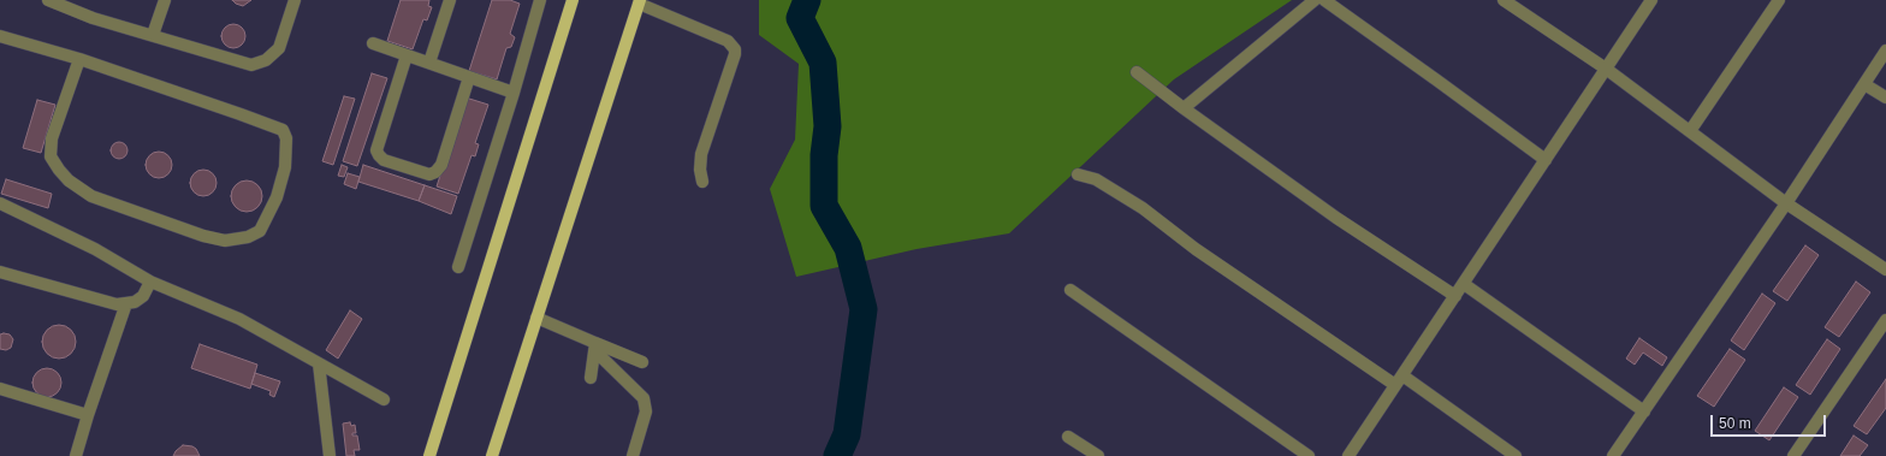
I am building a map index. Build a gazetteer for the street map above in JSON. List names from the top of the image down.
{
  "scale_bar": "50 m"
}
